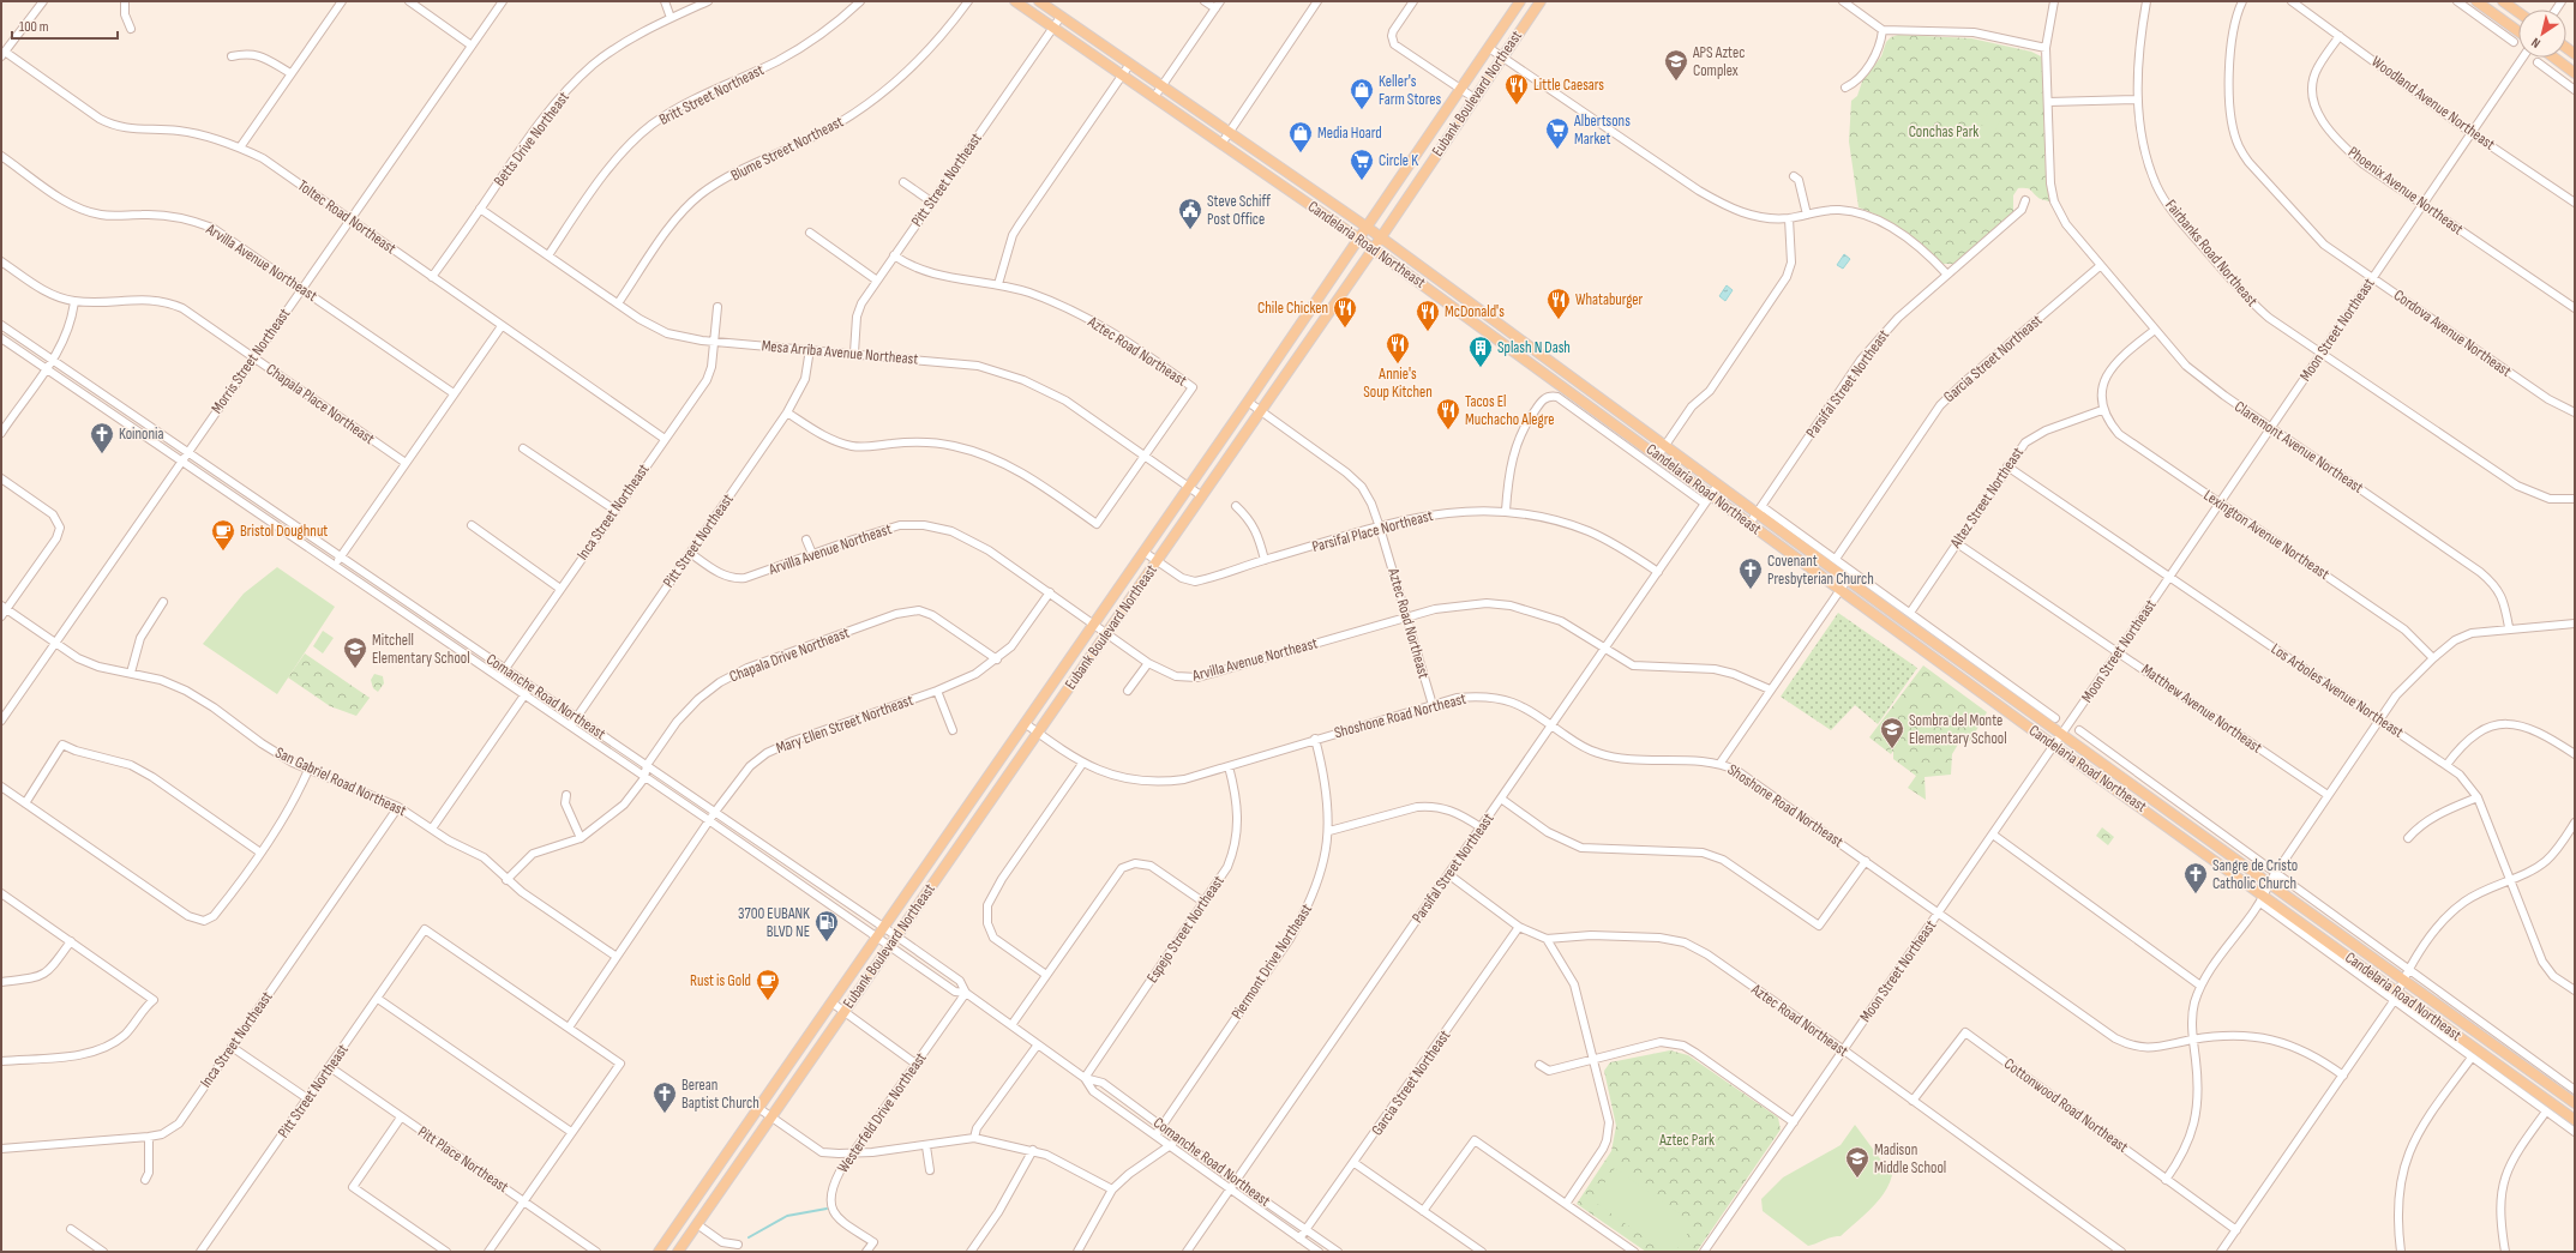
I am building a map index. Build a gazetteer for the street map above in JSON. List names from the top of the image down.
{
  "streets": {
    "main road": ["Eubank Boulevard Northeast", "Candelaria Road Northeast"],
    "street": [
      "Britt Street Northeast",
      "Woodland Avenue Northeast",
      "Betts Drive Northeast",
      "Blume Street Northeast",
      "Pitt Street Northeast",
      "Phoenix Avenue Northeast",
      "Toltec Road Northeast",
      "Fairbanks Road Northeast",
      "Arvilla Avenue Northeast",
      "Moon Street Northeast",
      "Cordova Avenue Northeast",
      "Aztec Road Northeast",
      "Mesa Arriba Avenue Northeast",
      "Garcia Street Northeast",
      "Morris Street Northeast",
      "Parsifal Street Northeast",
      "Chapala Place Northeast",
      "Claremont Avenue Northeast",
      "Altez Street Northeast",
      "Inca Street Northeast",
      "Parsifal Place Northeast",
      "Lexington Avenue Northeast",
      "Chapala Drive Northeast",
      "Los Arboles Avenue Northeast",
      "Comanche Road Northeast",
      "Matthew Avenue Northeast",
      "Shoshone Road Northeast",
      "Mary Ellen Street Northeast",
      "San Gabriel Road Northeast",
      "Espejo Street Northeast",
      "Piermont Drive Northeast",
      "Cottonwood Road Northeast",
      "Westerfeld Drive Northeast",
      "Pitt Place Northeast"
    ]
  },
  "crossings": [
    ["Eubank Boulevard Northeast", "Candelaria Road Northeast"],
    ["Eubank Boulevard Northeast", "Arvilla Avenue Northeast"],
    ["Eubank Boulevard Northeast", "Aztec Road Northeast"],
    ["Eubank Boulevard Northeast", "Mesa Arriba Avenue Northeast"],
    ["Eubank Boulevard Northeast", "Parsifal Place Northeast"],
    ["Eubank Boulevard Northeast", "Comanche Road Northeast"],
    ["Eubank Boulevard Northeast", "Shoshone Road Northeast"],
    ["Britt Street Northeast", "Mesa Arriba Avenue Northeast"],
    ["Woodland Avenue Northeast", "Phoenix Avenue Northeast"],
    ["Woodland Avenue Northeast", "Moon Street Northeast"],
    ["Betts Drive Northeast", "Toltec Road Northeast"],
    ["Betts Drive Northeast", "Mesa Arriba Avenue Northeast"],
    ["Blume Street Northeast", "Mesa Arriba Avenue Northeast"],
    ["Pitt Street Northeast", "Candelaria Road Northeast"],
    ["Pitt Street Northeast", "Arvilla Avenue Northeast"],
    ["Pitt Street Northeast", "Aztec Road Northeast"],
    ["Pitt Street Northeast", "Mesa Arriba Avenue Northeast"],
    ["Pitt Street Northeast", "Comanche Road Northeast"],
    ["Pitt Street Northeast", "Mary Ellen Street Northeast"],
    ["Pitt Street Northeast", "Pitt Place Northeast"],
    ["Phoenix Avenue Northeast", "Moon Street Northeast"],
    ["Toltec Road Northeast", "Morris Street Northeast"],
    ["Toltec Road Northeast", "Inca Street Northeast"],
    ["Candelaria Road Northeast", "Moon Street Northeast"],
    ["Candelaria Road Northeast", "Parsifal Street Northeast"],
    ["Fairbanks Road Northeast", "Moon Street Northeast"],
    ["Arvilla Avenue Northeast", "Aztec Road Northeast"],
    ["Arvilla Avenue Northeast", "Morris Street Northeast"],
    ["Arvilla Avenue Northeast", "Parsifal Street Northeast"],
    ["Arvilla Avenue Northeast", "Mary Ellen Street Northeast"],
    ["Moon Street Northeast", "Cordova Avenue Northeast"],
    ["Moon Street Northeast", "Aztec Road Northeast"],
    ["Moon Street Northeast", "Claremont Avenue Northeast"],
    ["Moon Street Northeast", "Lexington Avenue Northeast"],
    ["Moon Street Northeast", "Los Arboles Avenue Northeast"],
    ["Moon Street Northeast", "Matthew Avenue Northeast"],
    ["Moon Street Northeast", "Shoshone Road Northeast"],
    ["Aztec Road Northeast", "Mesa Arriba Avenue Northeast"],
    ["Aztec Road Northeast", "Garcia Street Northeast"],
    ["Aztec Road Northeast", "Parsifal Street Northeast"],
    ["Aztec Road Northeast", "Parsifal Place Northeast"],
    ["Aztec Road Northeast", "Shoshone Road Northeast"],
    ["Aztec Road Northeast", "Cottonwood Road Northeast"],
    ["Mesa Arriba Avenue Northeast", "Inca Street Northeast"],
    ["Garcia Street Northeast", "Claremont Avenue Northeast"],
    ["Garcia Street Northeast", "Comanche Road Northeast"],
    ["Morris Street Northeast", "Chapala Place Northeast"],
    ["Morris Street Northeast", "Comanche Road Northeast"],
    ["Morris Street Northeast", "San Gabriel Road Northeast"],
    ["Parsifal Street Northeast", "Parsifal Place Northeast"],
    ["Parsifal Street Northeast", "Comanche Road Northeast"],
    ["Parsifal Street Northeast", "Shoshone Road Northeast"],
    ["Altez Street Northeast", "Lexington Avenue Northeast"],
    ["Altez Street Northeast", "Los Arboles Avenue Northeast"],
    ["Altez Street Northeast", "Matthew Avenue Northeast"],
    ["Inca Street Northeast", "Comanche Road Northeast"],
    ["Inca Street Northeast", "San Gabriel Road Northeast"],
    ["Chapala Drive Northeast", "Comanche Road Northeast"],
    ["Chapala Drive Northeast", "Mary Ellen Street Northeast"],
    ["Chapala Drive Northeast", "San Gabriel Road Northeast"],
    ["Comanche Road Northeast", "Mary Ellen Street Northeast"],
    ["Comanche Road Northeast", "Espejo Street Northeast"],
    ["Comanche Road Northeast", "Piermont Drive Northeast"],
    ["Comanche Road Northeast", "Westerfeld Drive Northeast"],
    ["Shoshone Road Northeast", "Espejo Street Northeast"],
    ["Shoshone Road Northeast", "Piermont Drive Northeast"],
    ["Mary Ellen Street Northeast", "San Gabriel Road Northeast"]
  ],
  "parks": ["Conchas Park", "Aztec Park"],
  "places": {
    "school or university": [
      "APS Aztec Complex",
      "Mitchell Elementary School",
      "Sombra del Monte Elementary School",
      "Madison Middle School"
    ],
    "restaurant": [
      "Little Caesars",
      "Whataburger",
      "Chile Chicken",
      "McDonald's",
      "Annie's Soup Kitchen",
      "Tacos El Muchacho Alegre"
    ],
    "shop": ["Keller's Farm Stores", "Media Hoard"],
    "supermarket": ["Albertsons Market", "Circle K"],
    "public building": ["Steve Schiff Post Office"],
    "building": ["Splash N Dash"],
    "church": [
      "Koinonia",
      "Covenant Presbyterian Church",
      "Sangre de Cristo Catholic Church",
      "Berean Baptist Church"
    ],
    "cafe": ["Bristol Doughnut", "Rust is Gold"],
    "fuel station": ["3700 EUBANK BLVD NE"]
  },
  "scale_bar": "100 m",
  "north": "bottom left"
}
